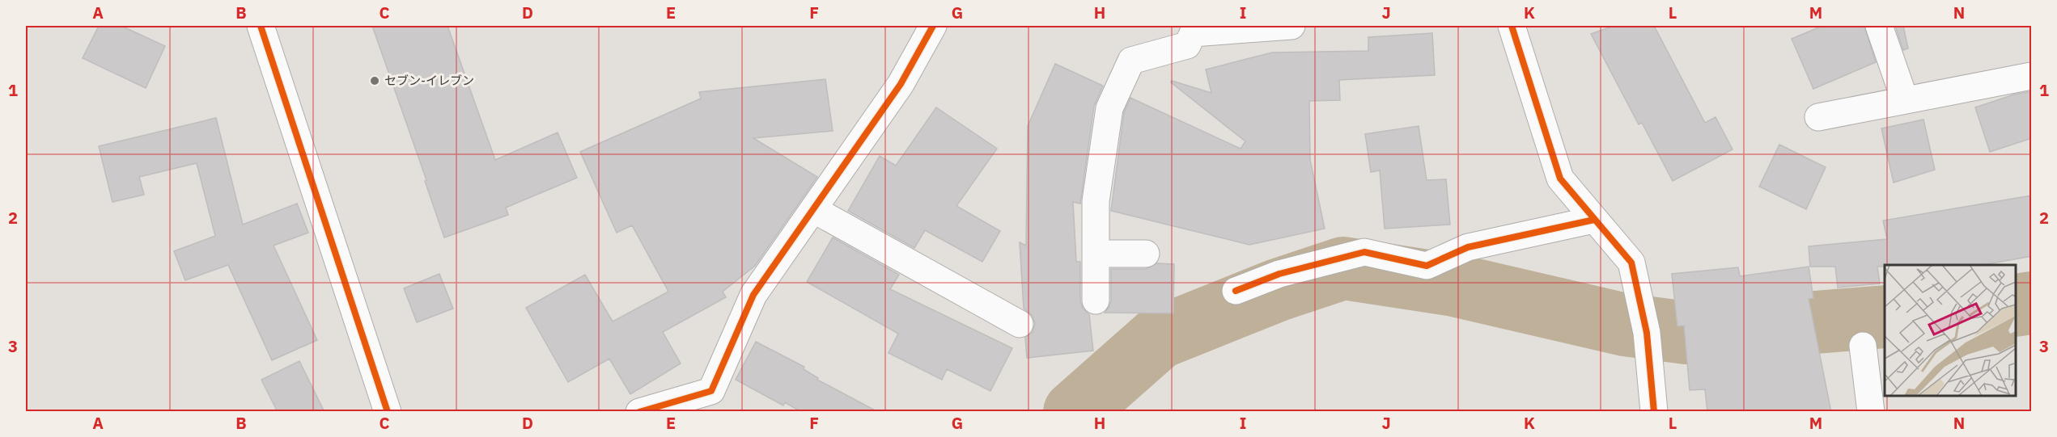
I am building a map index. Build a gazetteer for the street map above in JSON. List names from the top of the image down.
{
  "places": ["セブン-イレブン"],
  "grid": {
    "columns": [
      "A",
      "B",
      "C",
      "D",
      "E",
      "F",
      "G",
      "H",
      "I",
      "J",
      "K",
      "L",
      "M",
      "N"
    ],
    "rows": ["1", "2", "3"]
  }
}
